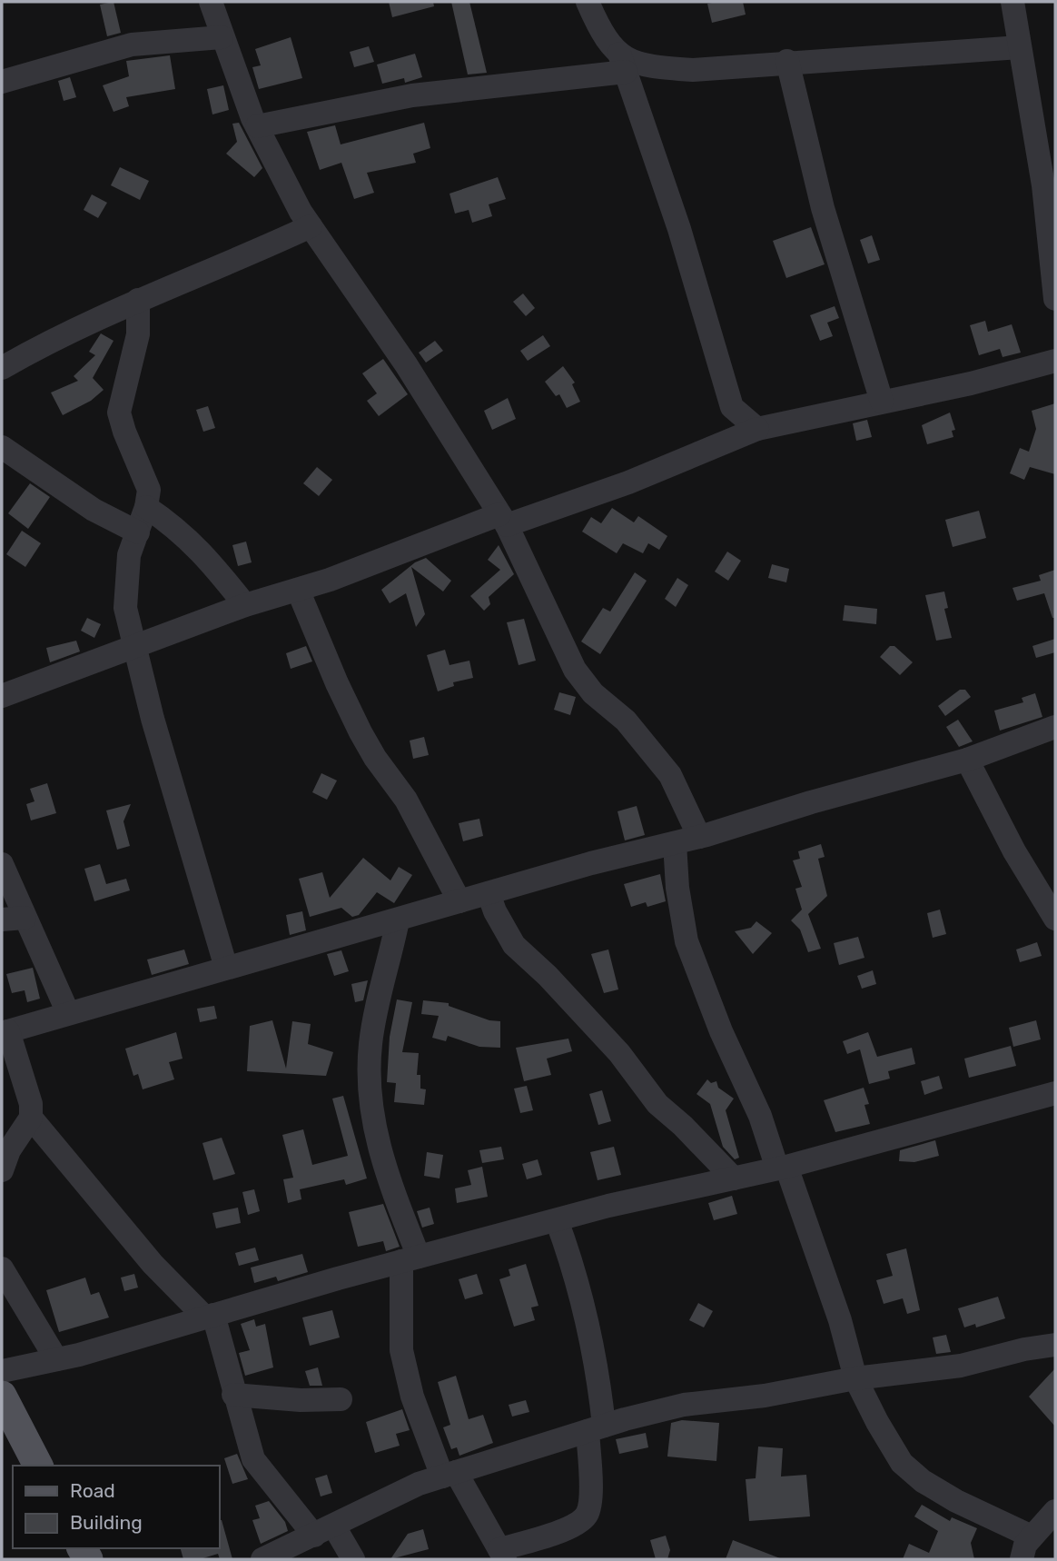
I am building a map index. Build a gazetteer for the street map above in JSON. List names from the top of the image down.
{
  "legend": ["Road", "Building"]
}
